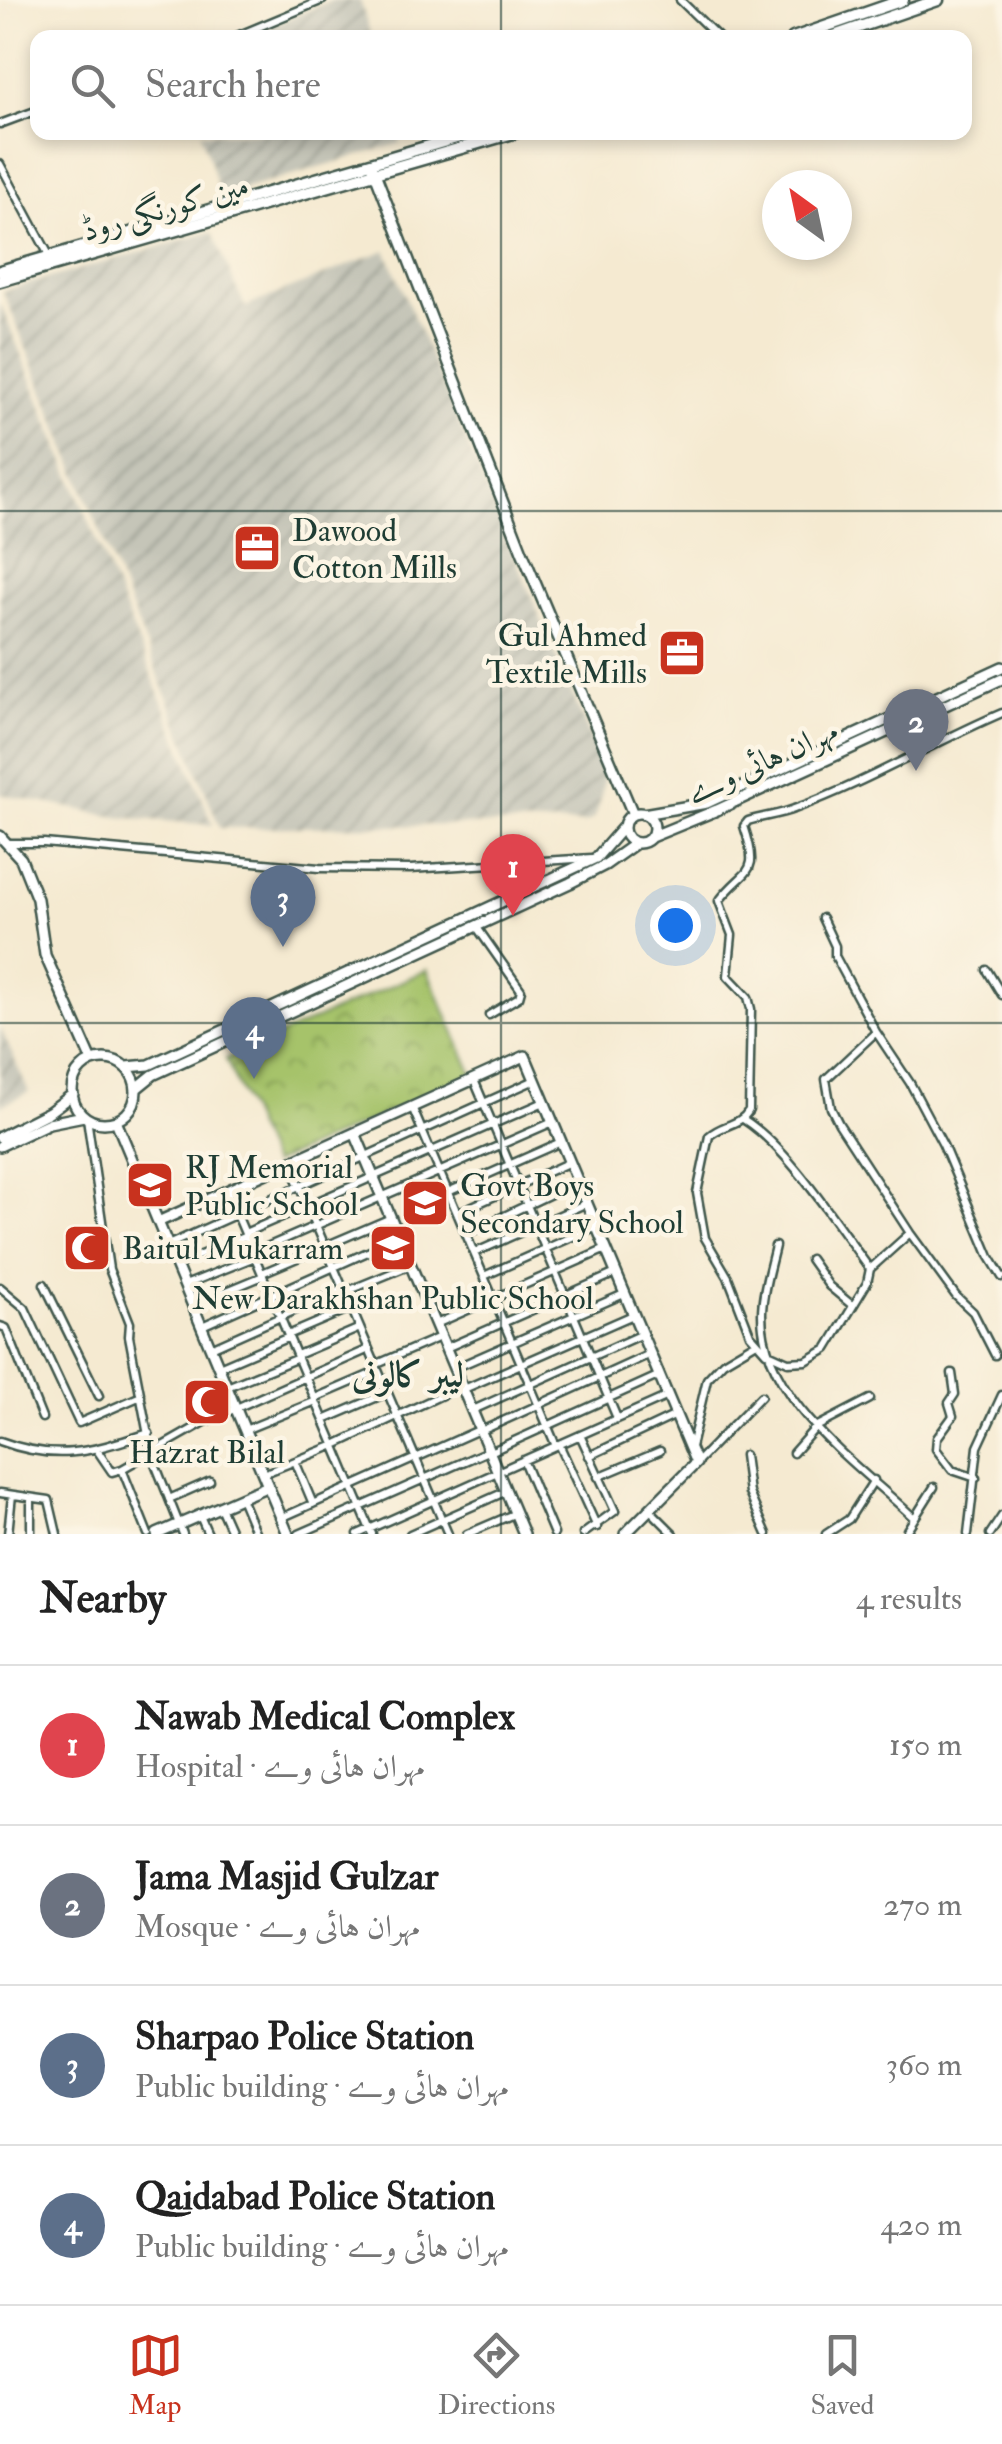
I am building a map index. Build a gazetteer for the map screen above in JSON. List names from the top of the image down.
{
  "streets": {
    "main road": ["مین کورنگی روڈ"],
    "street": ["مہران ہائی وے"]
  },
  "districts": ["لیبر کالونی"],
  "places": {
    "office": ["Dawood Cotton Mills", "Gul Ahmed Textile Mills"],
    "school or university": ["RJ Memorial Public School", "Govt Boys Secondary School", "New Darakhshan Public School"],
    "mosque": ["Baitul Mukarram", "Hazrat Bilal"]
  },
  "north": "top left",
  "page": {
    "search": "Search here",
    "pins": [
      "2",
      "1",
      "3",
      "4"
    ],
    "heading": ["Nearby", "4 results"],
    "list": [
      {
        "mark": "1",
        "name": "Nawab Medical Complex",
        "note": "Hospital · مہران ہائی وے",
        "value": "150 m"
      },
      {
        "mark": "2",
        "name": "Jama Masjid Gulzar",
        "note": "Mosque · مہران ہائی وے",
        "value": "270 m"
      },
      {
        "mark": "3",
        "name": "Sharpao Police Station",
        "note": "Public building · مہران ہائی وے",
        "value": "360 m"
      },
      {
        "mark": "4",
        "name": "Qaidabad Police Station",
        "note": "Public building · مہران ہائی وے",
        "value": "420 m"
      }
    ],
    "nav": ["Map", "Directions", "Saved"]
  }
}
